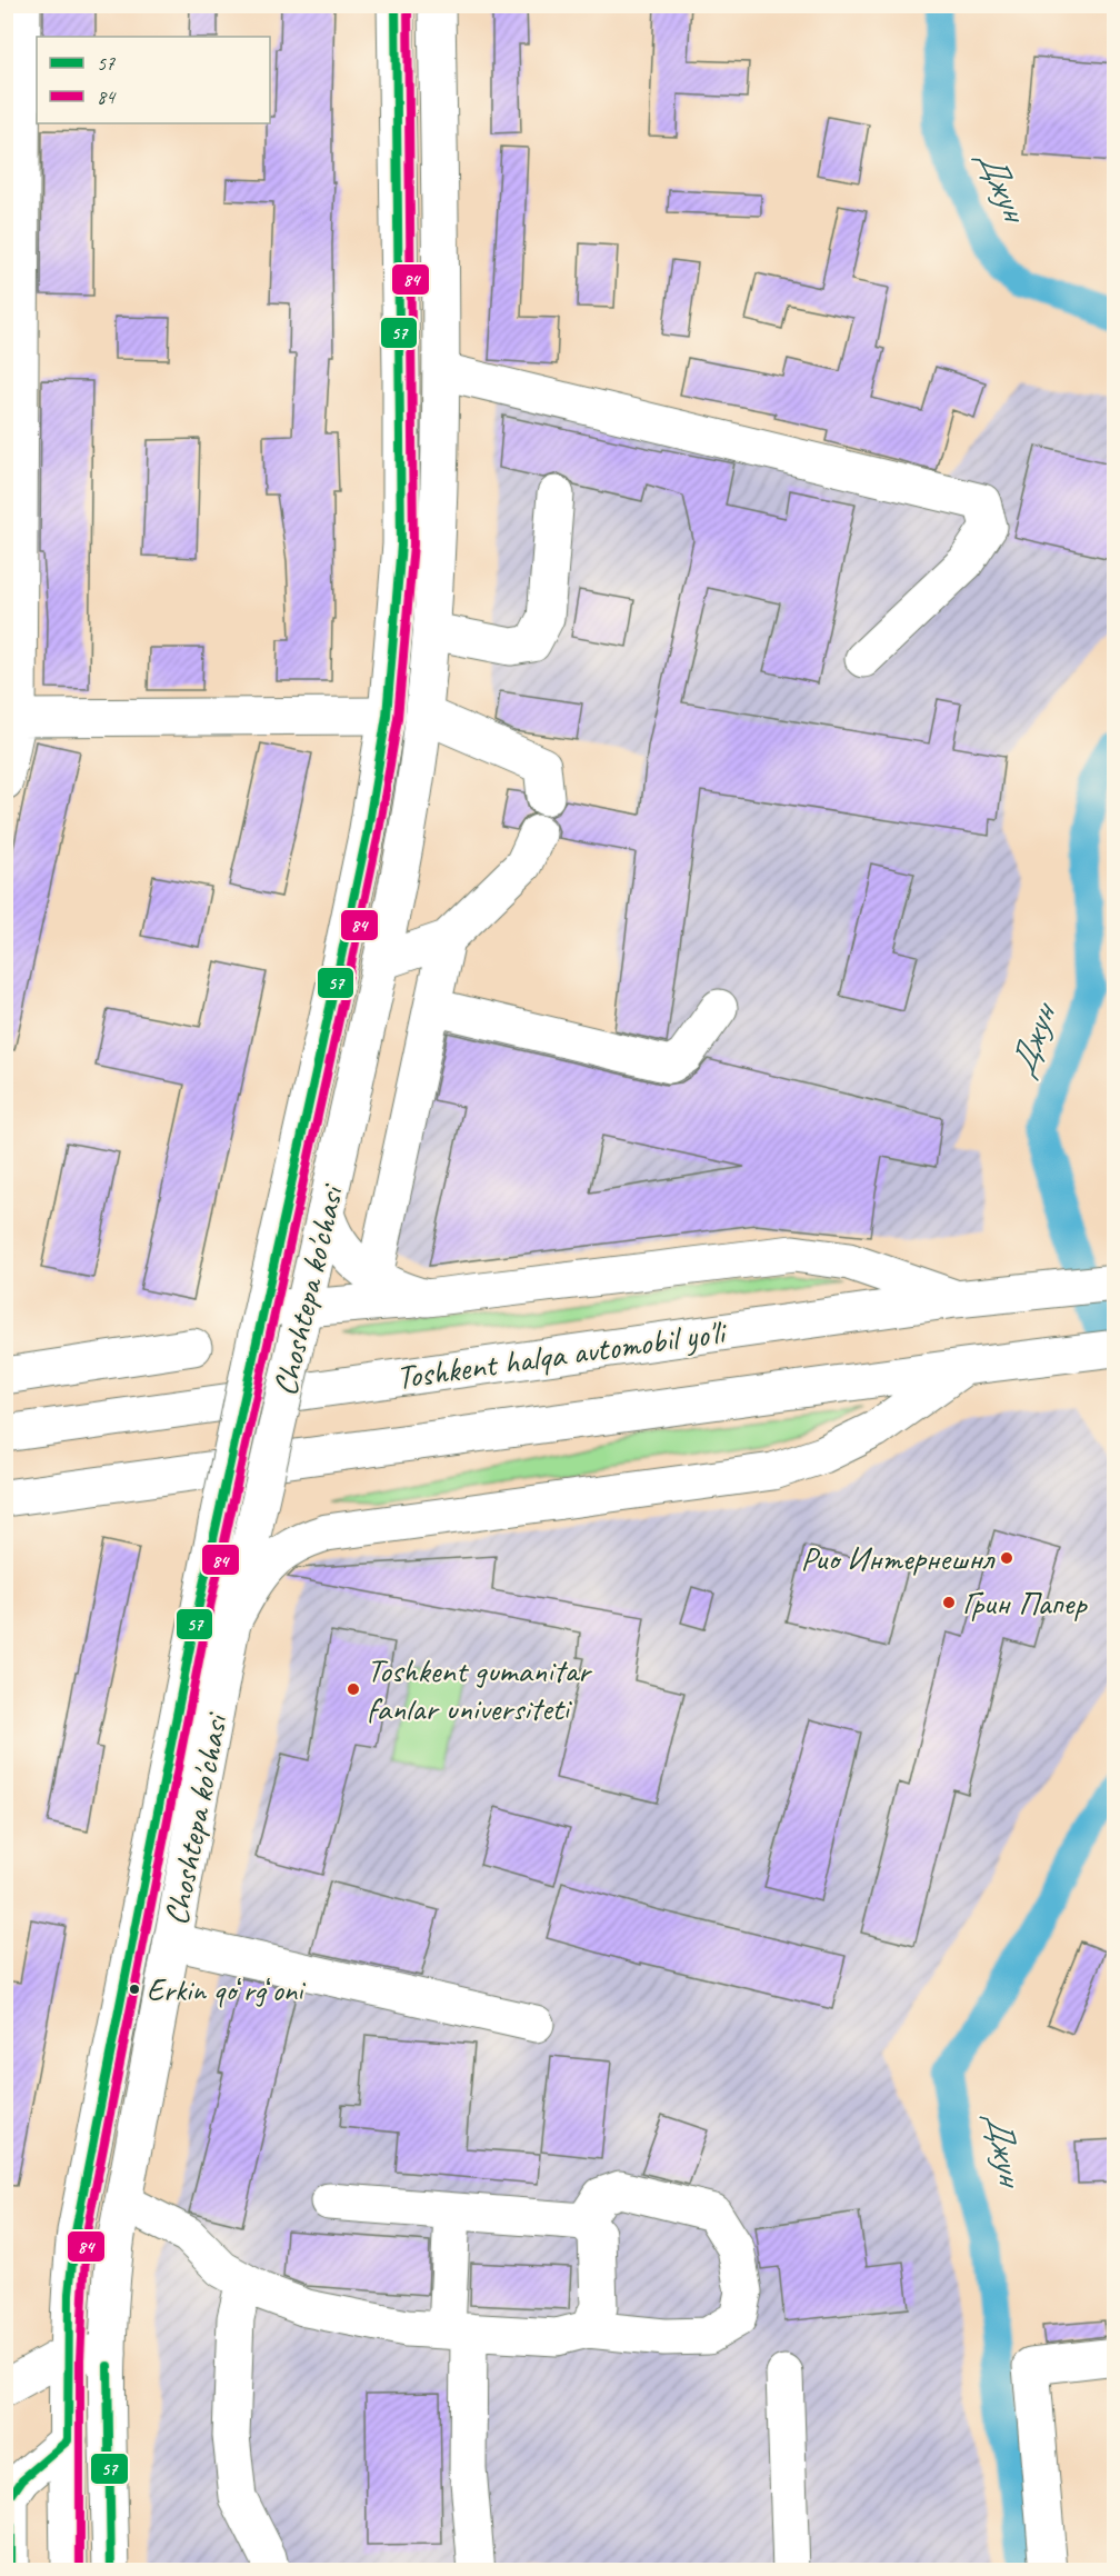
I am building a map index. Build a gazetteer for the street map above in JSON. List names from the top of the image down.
{
  "streets": {
    "main road": ["Choshtepa ko'chasi", "Toshkent halqa avtomobil yo'li"]
  },
  "water": ["Джун"],
  "places": [
    "Рио Интернешнл",
    "Грин Папер",
    "Toshkent gumanitar fanlar universiteti",
    "Erkin qoʻrgʻoni"
  ],
  "lines": ["transit line 57", "transit line 84"],
  "legend": ["57", "84"]
}
